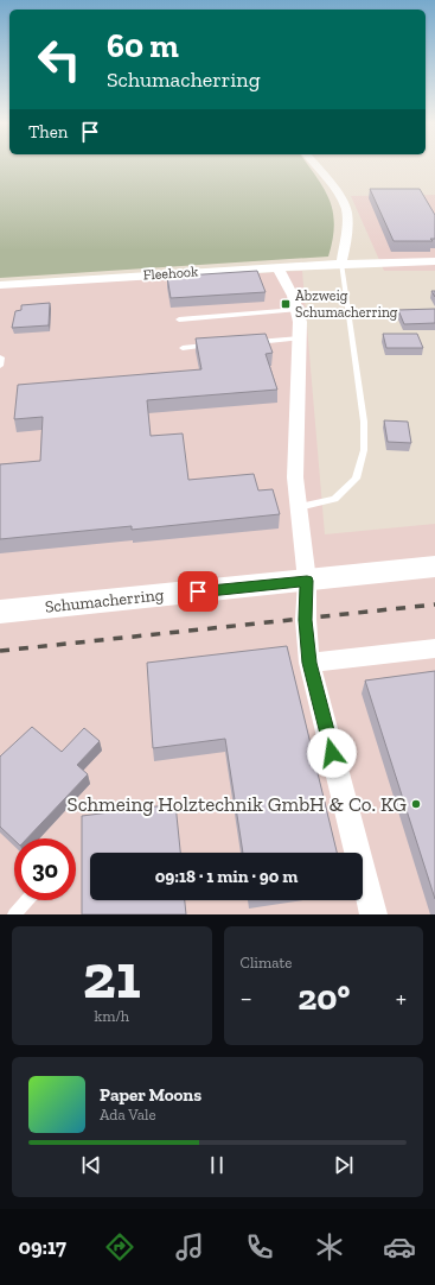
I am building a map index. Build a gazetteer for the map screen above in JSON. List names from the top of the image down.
{
  "streets": {
    "main road": ["Schumacherring"],
    "street": ["Fleehook"]
  },
  "places": {
    "transit": ["Abzweig Schumacherring"],
    "other": ["Schmeing Holztechnik GmbH & Co. KG"]
  },
  "page": {
    "turn": ["60 m", "Schumacherring"],
    "then": "Then",
    "limit": "30",
    "trip": "09:18 · 1 min · 90 m",
    "tile": [
      ["21", "km/h"],
      "Climate"
    ],
    "heat": ["−", "20°", "+"],
    "song": ["Paper Moons", "Ada Vale"],
    "tabs": "09:17"
  }
}
